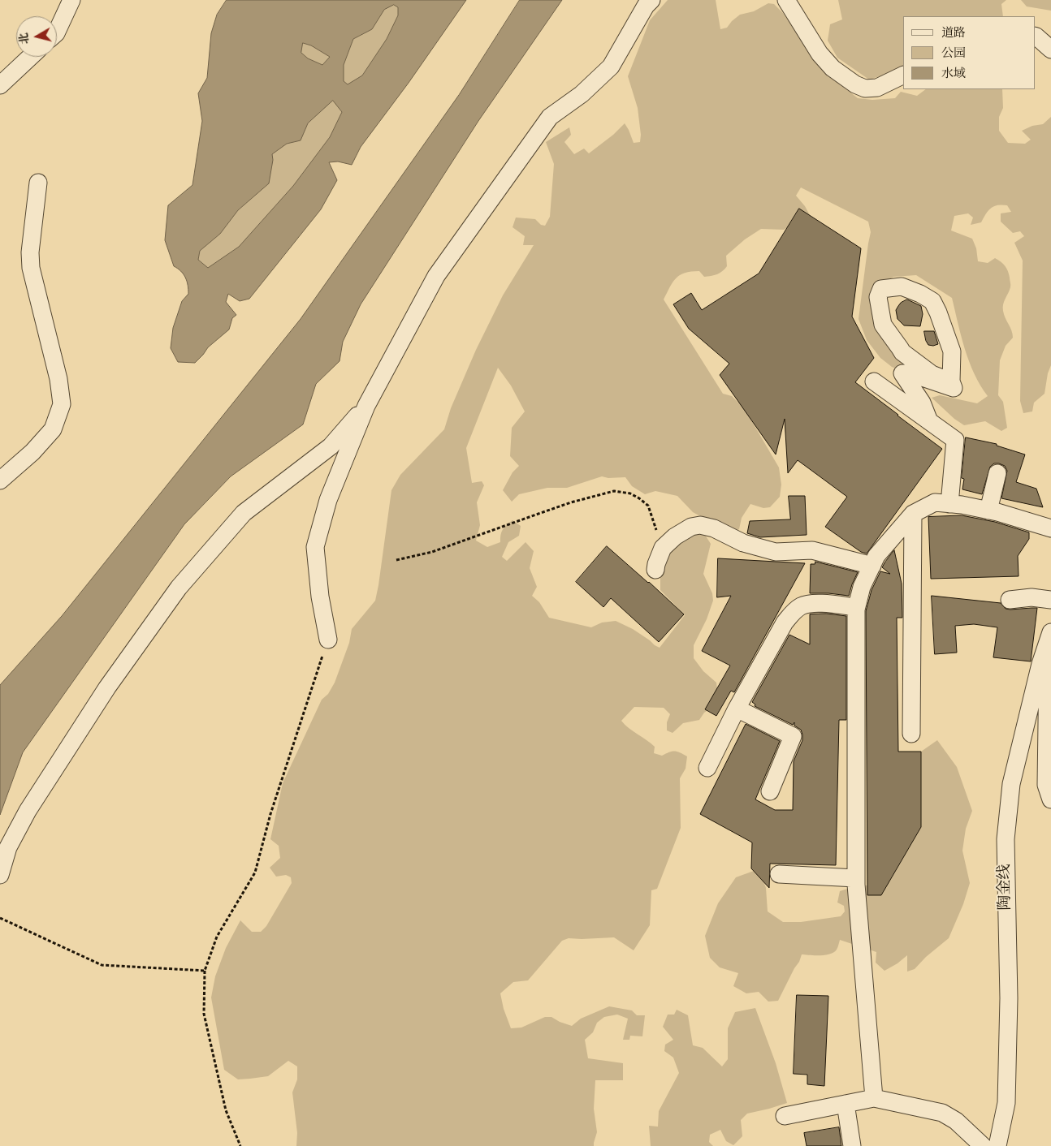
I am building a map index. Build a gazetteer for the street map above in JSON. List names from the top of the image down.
{
  "streets": {
    "street": ["陶金线"]
  },
  "legend": ["道路", "公园", "水域"],
  "north": "left"
}
